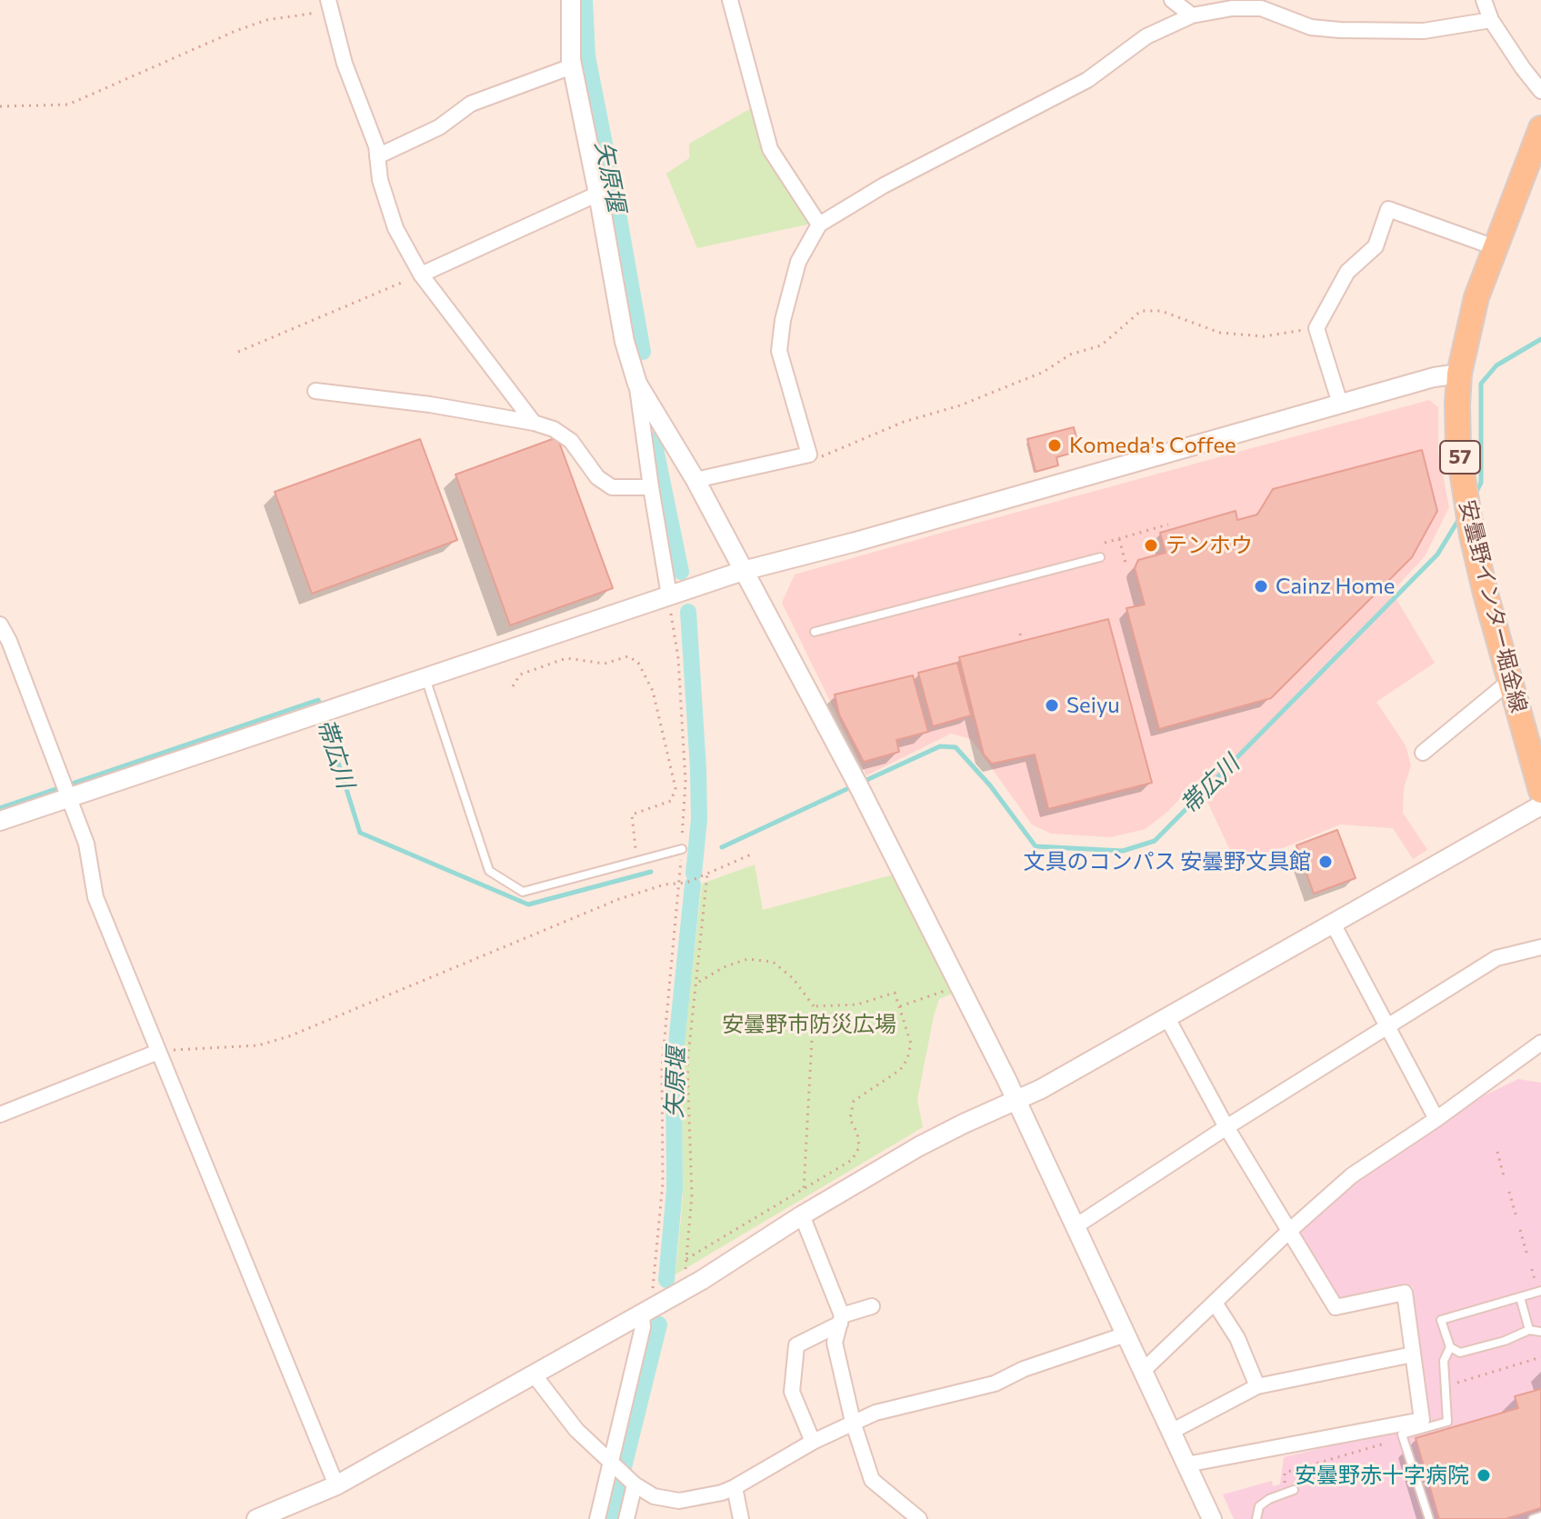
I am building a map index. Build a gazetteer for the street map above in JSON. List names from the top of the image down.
{
  "streets": {
    "main road": ["57", "安曇野インター堀金線"]
  },
  "water": ["矢原堰", "帯広川"],
  "parks": ["安曇野市防災広場"],
  "places": [
    "Komeda's Coffee",
    "テンホウ",
    "Cainz Home",
    "Seiyu",
    "文具のコンパス 安曇野文具館",
    "安曇野赤十字病院"
  ]
}
